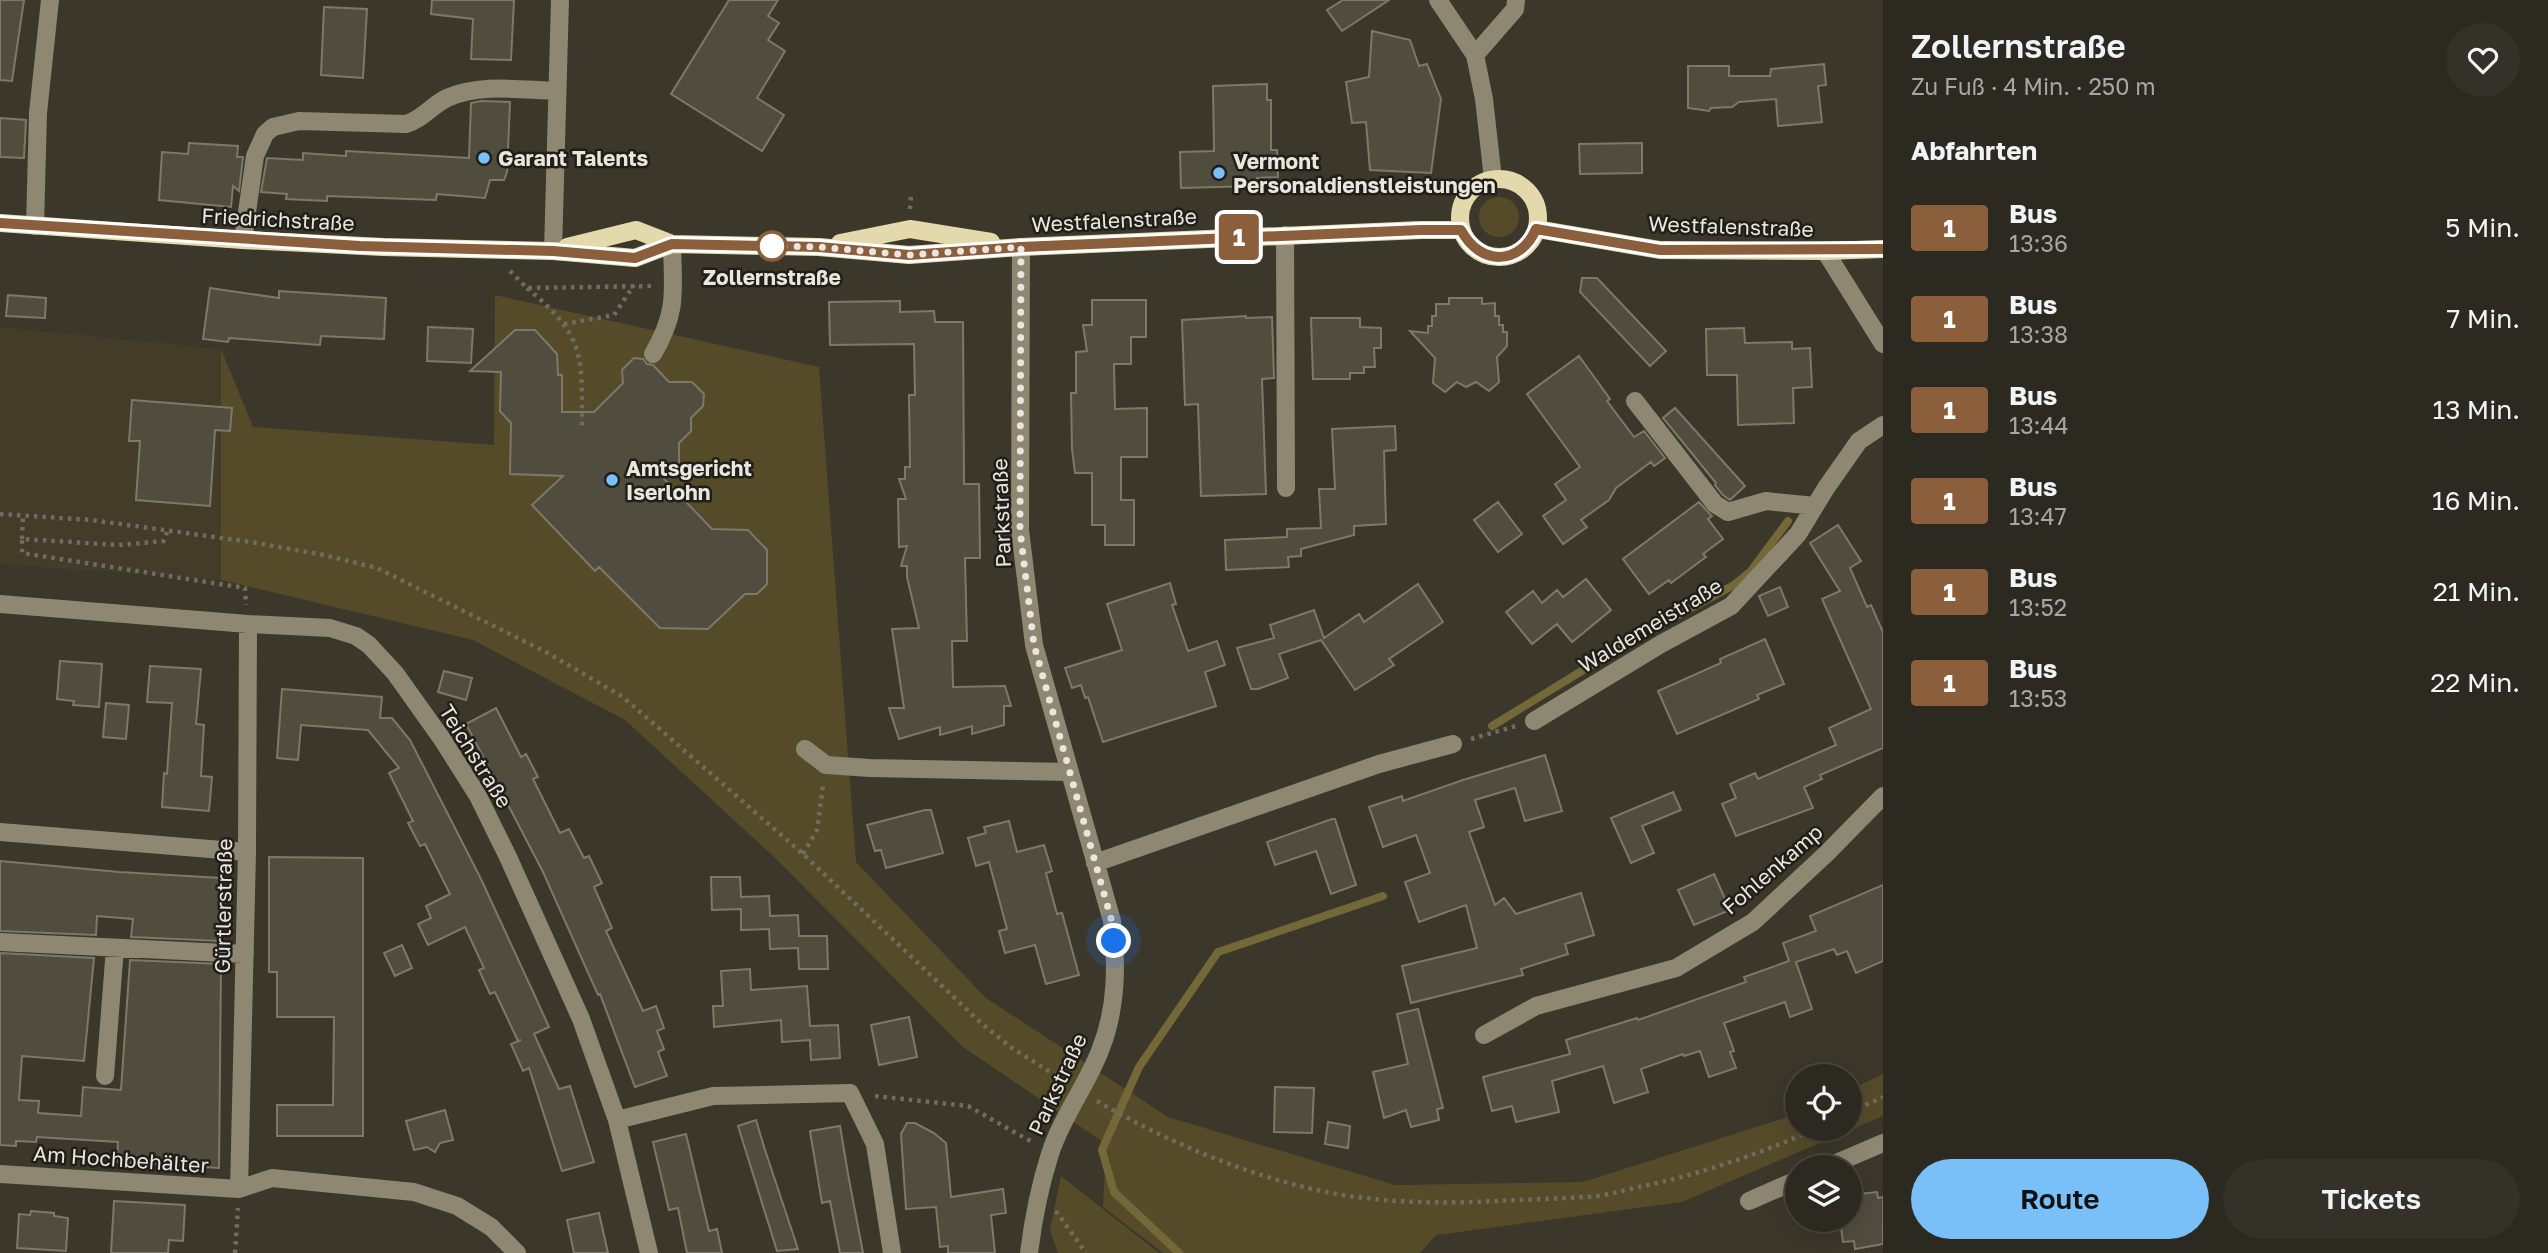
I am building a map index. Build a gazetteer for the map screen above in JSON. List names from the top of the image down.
{
  "streets": {
    "main road": ["Friedrichstraße", "Westfalenstraße"],
    "street": [
      "Parkstraße",
      "Waldemeistraße",
      "Teichstraße",
      "Fohlenkamp",
      "Gürtlerstraße",
      "Am Hochbehälter"
    ]
  },
  "crossings": [
    ["Friedrichstraße", "Westfalenstraße"],
    ["Friedrichstraße", "Parkstraße"],
    ["Westfalenstraße", "Parkstraße"],
    ["Teichstraße", "Gürtlerstraße"],
    ["Gürtlerstraße", "Am Hochbehälter"]
  ],
  "places": [
    "Garant Talents",
    "Vermont Personaldienstleistungen",
    "Zollernstraße",
    "Amtsgericht Iserlohn"
  ],
  "lines": ["bus line 1"],
  "page": {
    "on_map": "1",
    "heading": [
      ["Zollernstraße", "Zu Fuß · 4 Min. · 250 m"],
      "Abfahrten"
    ],
    "list": [
      {
        "mark": "1",
        "name": "Bus",
        "note": "13:36",
        "value": "5 Min."
      },
      {
        "mark": "1",
        "name": "Bus",
        "note": "13:38",
        "value": "7 Min."
      },
      {
        "mark": "1",
        "name": "Bus",
        "note": "13:44",
        "value": "13 Min."
      },
      {
        "mark": "1",
        "name": "Bus",
        "note": "13:47",
        "value": "16 Min."
      },
      {
        "mark": "1",
        "name": "Bus",
        "note": "13:52",
        "value": "21 Min."
      },
      {
        "mark": "1",
        "name": "Bus",
        "note": "13:53",
        "value": "22 Min."
      }
    ],
    "buttons": ["Route", "Tickets"]
  }
}
